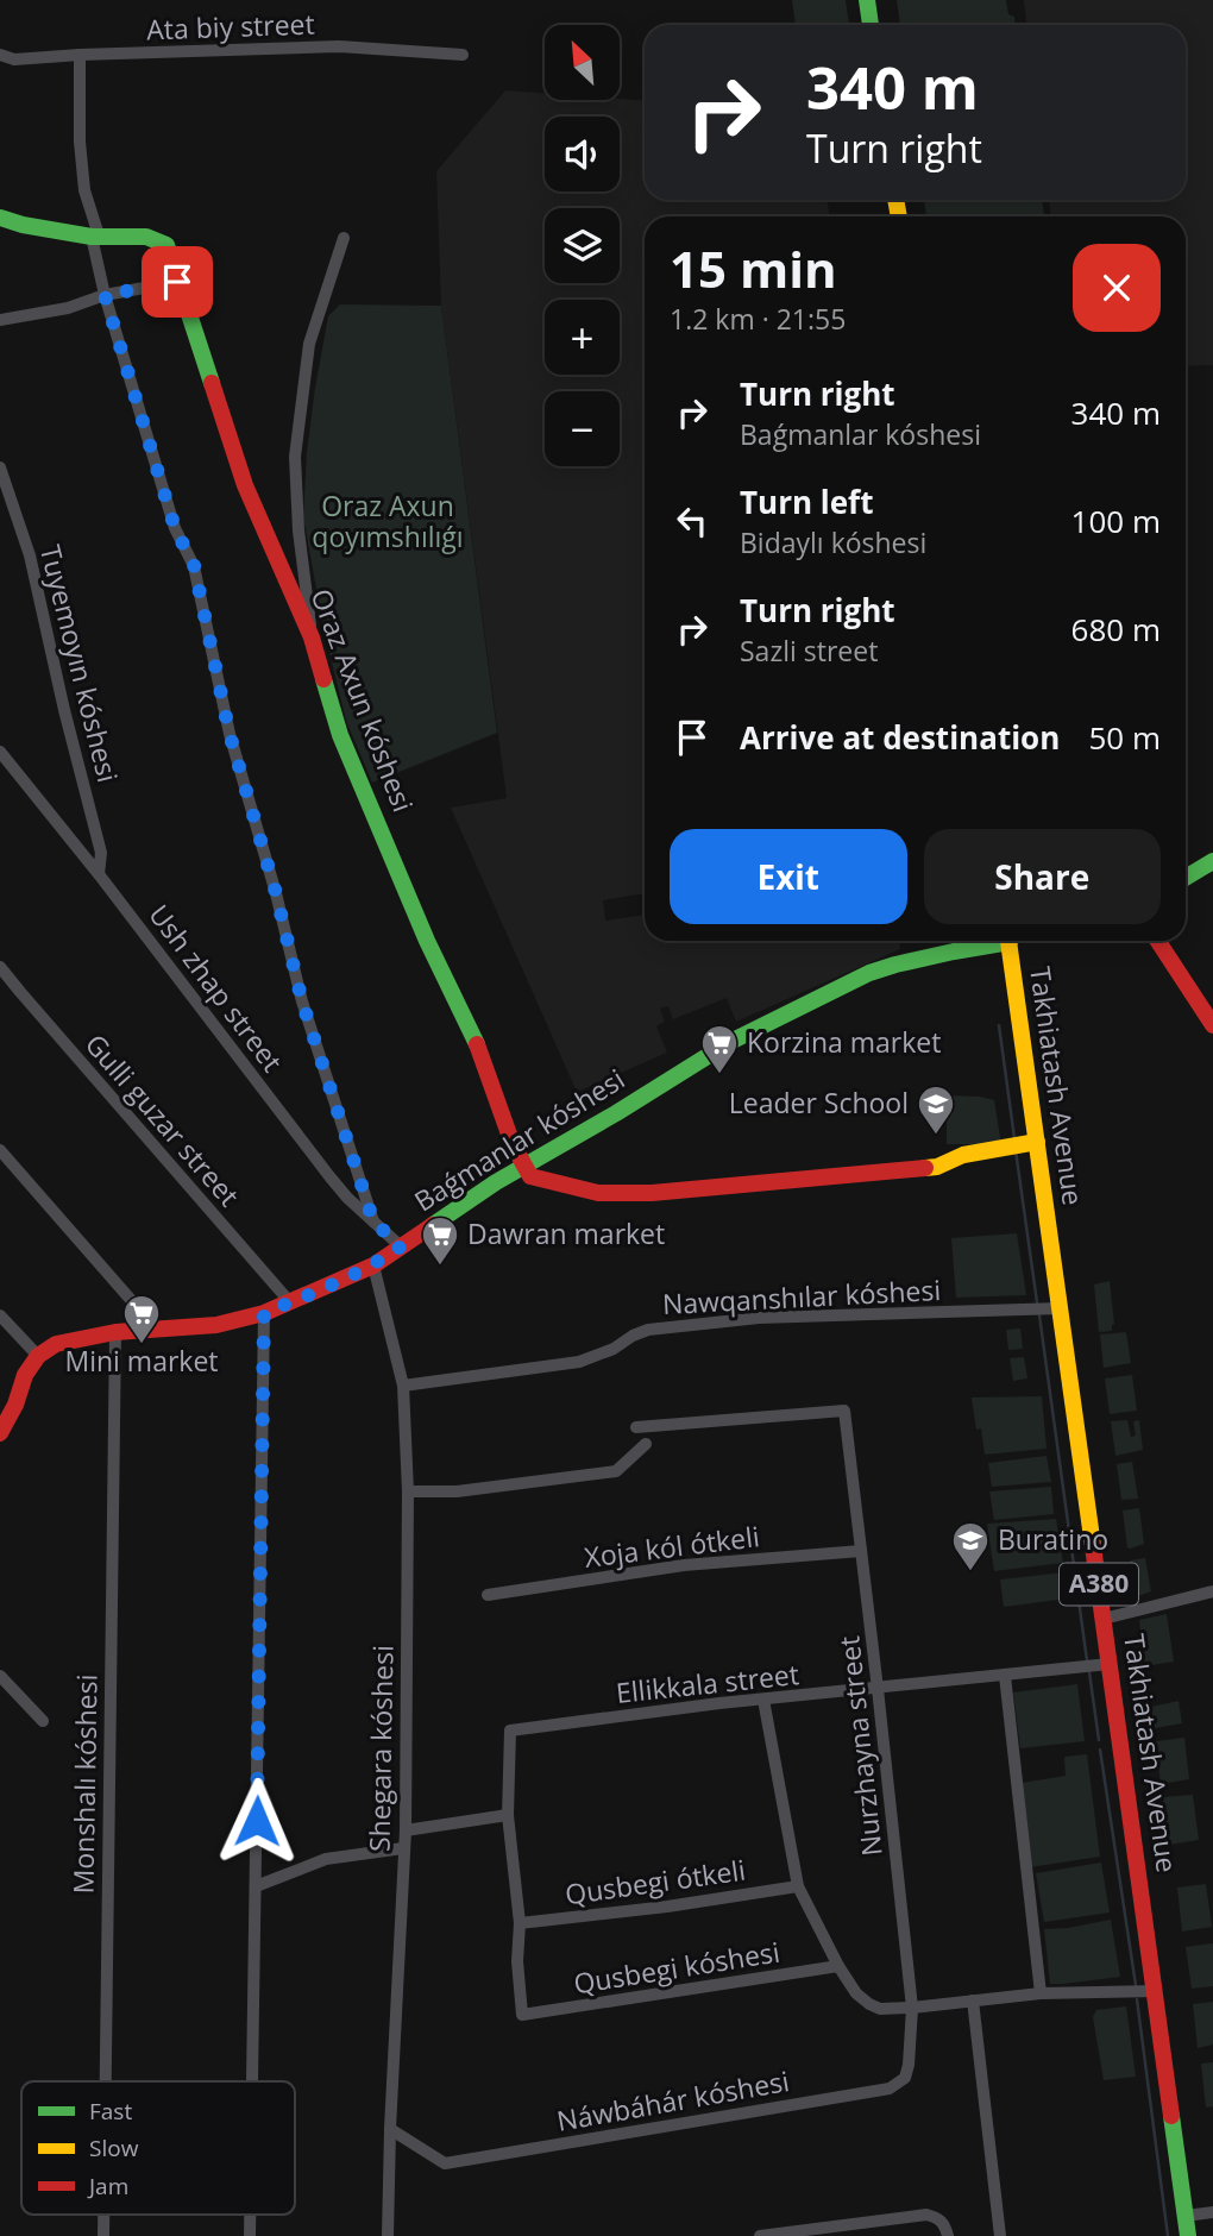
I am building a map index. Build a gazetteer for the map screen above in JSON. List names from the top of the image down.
{
  "streets": {
    "main road": [
      "Oraz Axun kóshesi",
      "Takhiatash Avenue",
      "Baǵmanlar kóshesi",
      "A380"
    ],
    "street": [
      "Ata biy street",
      "Tuyemoyın kóshesi",
      "Ush zhap street",
      "Gulli guzar street",
      "Nawqanshılar kóshesi",
      "Xoja kól ótkeli",
      "Ellikkala street",
      "Nurzhayna street",
      "Shegara kóshesi",
      "Monshalı kóshesi",
      "Qusbegi ótkeli",
      "Qusbegi kóshesi",
      "Náwbáhár kóshesi"
    ]
  },
  "crossings": [
    ["Tuyemoyın kóshesi", "Ush zhap street"],
    ["Oraz Axun kóshesi", "Baǵmanlar kóshesi"],
    ["Ush zhap street", "Baǵmanlar kóshesi"],
    ["Takhiatash Avenue", "Nawqanshılar kóshesi"],
    ["Takhiatash Avenue", "Ellikkala street"],
    ["Gulli guzar street", "Baǵmanlar kóshesi"],
    ["Baǵmanlar kóshesi", "Shegara kóshesi"],
    ["Baǵmanlar kóshesi", "Monshalı kóshesi"],
    ["Nawqanshılar kóshesi", "Shegara kóshesi"],
    ["Xoja kól ótkeli", "Nurzhayna street"],
    ["Ellikkala street", "Nurzhayna street"],
    ["Nurzhayna street", "Náwbáhár kóshesi"],
    ["Shegara kóshesi", "Náwbáhár kóshesi"],
    ["Qusbegi ótkeli", "Qusbegi kóshesi"]
  ],
  "parks": ["Oraz Axun qoyımshılıǵı"],
  "places": {
    "supermarket": ["Korzina market", "Dawran market", "Mini market"],
    "school or university": ["Leader School", "Buratino"]
  },
  "legend": ["Fast", "Slow", "Jam"],
  "north": "top left",
  "page": {
    "map_buttons": ["+", "−"],
    "turn": ["340 m", "Turn right"],
    "heading": ["15 min", "1.2 km · 21:55"],
    "list": [
      {
        "name": "Turn right",
        "note": "Baǵmanlar kóshesi",
        "value": "340 m"
      },
      {
        "name": "Turn left",
        "note": "Bidaylı kóshesi",
        "value": "100 m"
      },
      {
        "name": "Turn right",
        "note": "Sazli street",
        "value": "680 m"
      },
      {
        "name": "Arrive at destination",
        "value": "50 m"
      }
    ],
    "buttons": ["Exit", "Share"]
  }
}
